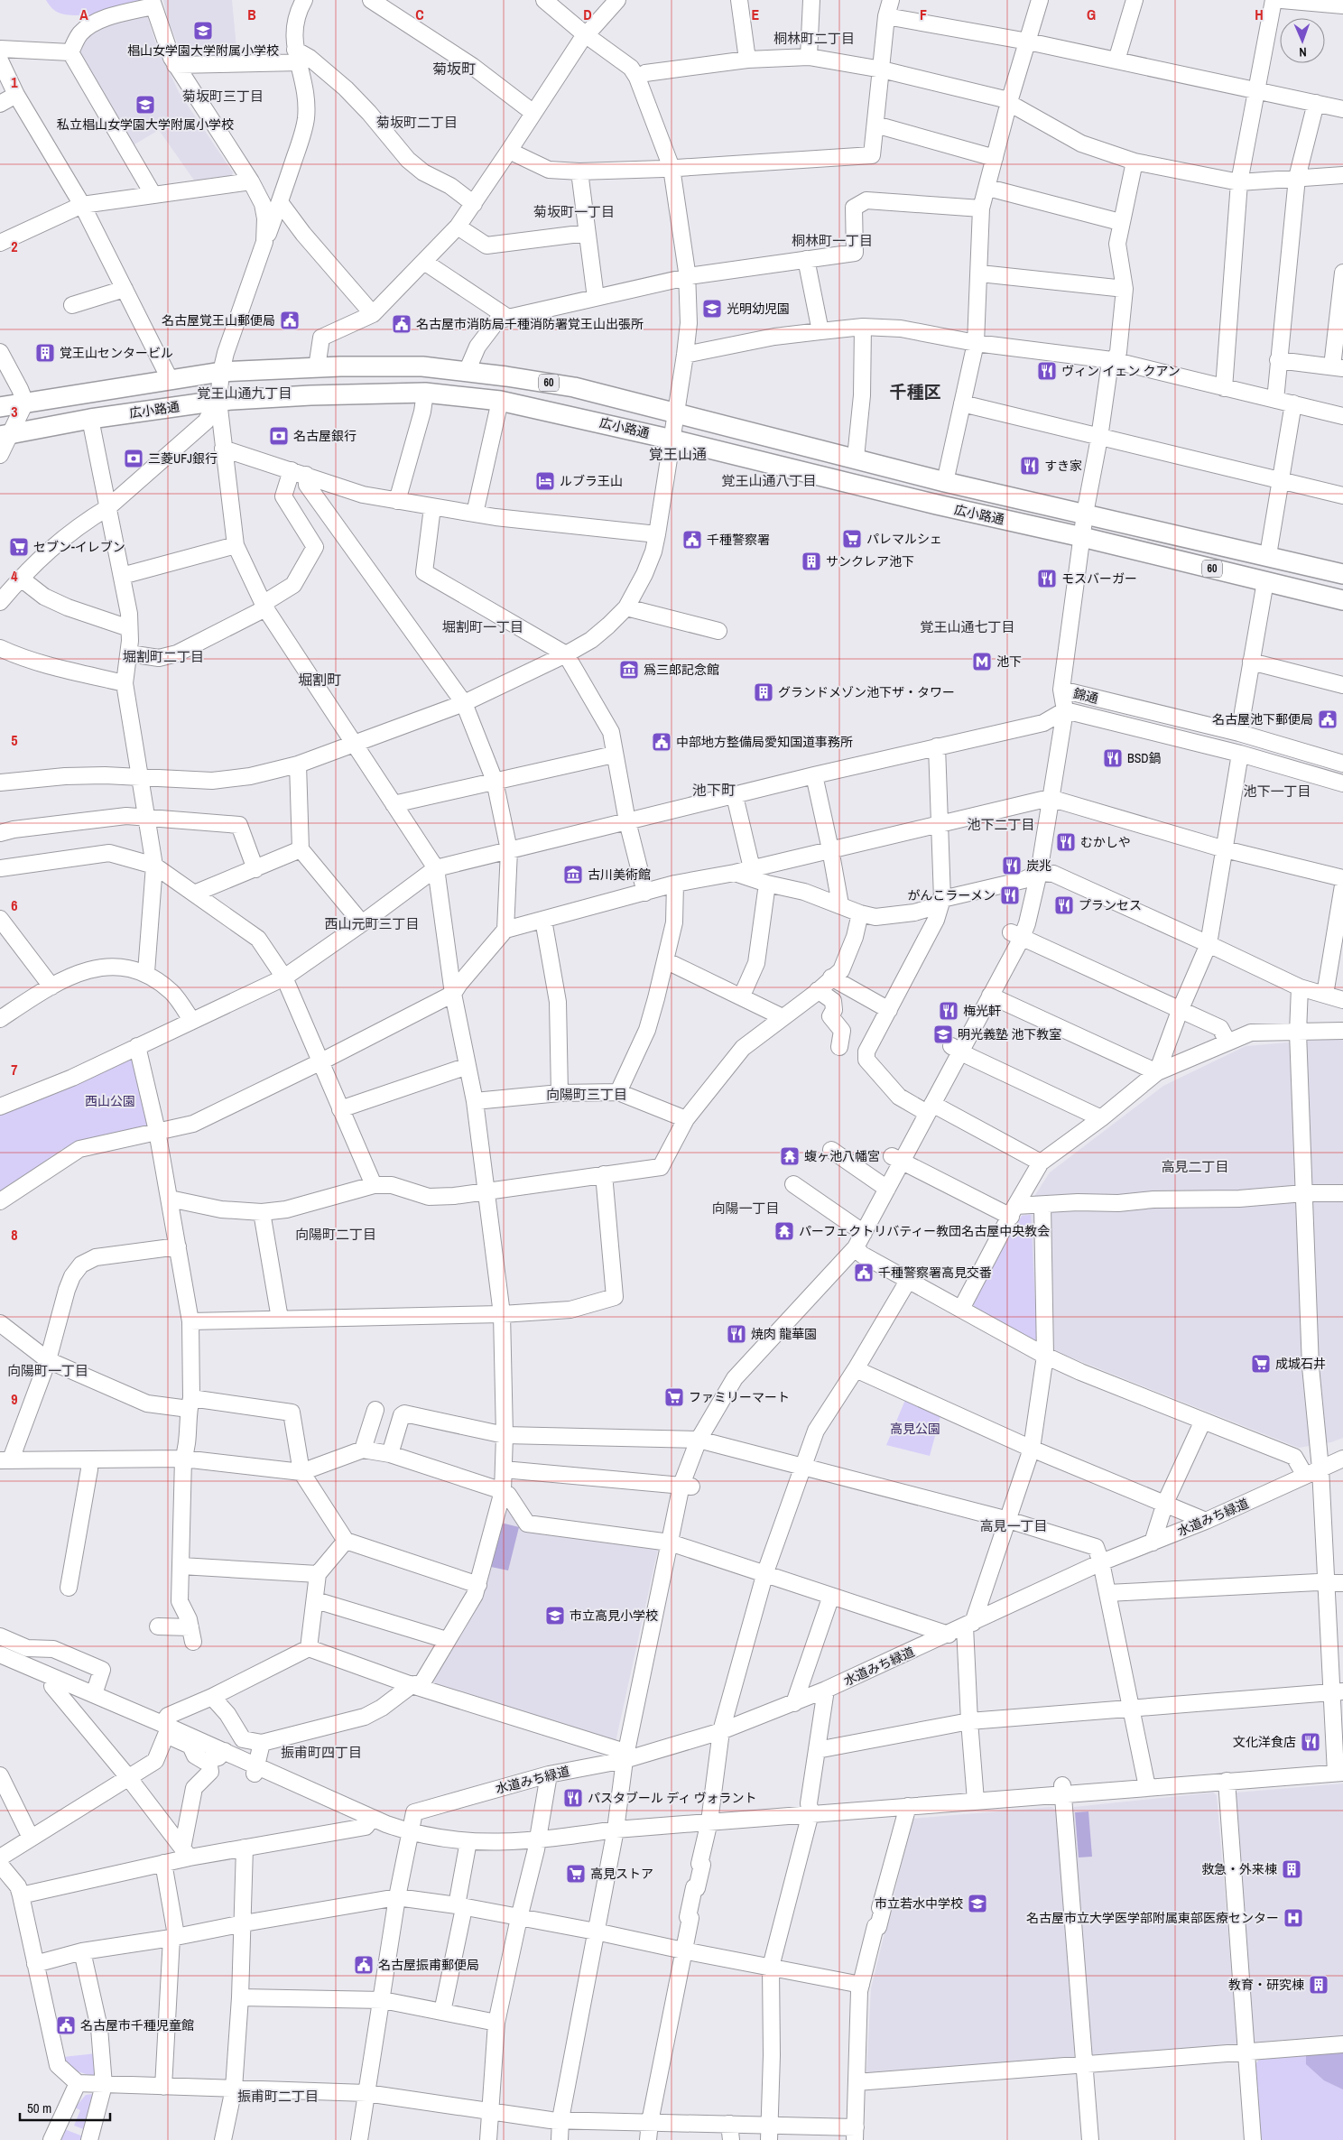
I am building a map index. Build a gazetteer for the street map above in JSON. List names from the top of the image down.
{
  "streets": {
    "main road": ["60", "広小路通"],
    "street": ["錦通", "水道みち緑道"]
  },
  "districts": [
    "桐林町二丁目",
    "菊坂町",
    "菊坂町三丁目",
    "菊坂町二丁目",
    "菊坂町一丁目",
    "桐林町一丁目",
    "千種区",
    "覚王山通九丁目",
    "覚王山通",
    "覚王山通八丁目",
    "堀割町一丁目",
    "覚王山通七丁目",
    "堀割町二丁目",
    "堀割町",
    "池下町",
    "池下一丁目",
    "池下二丁目",
    "西山元町三丁目",
    "向陽町三丁目",
    "高見二丁目",
    "向陽一丁目",
    "向陽町二丁目",
    "向陽町一丁目",
    "高見一丁目",
    "振甫町四丁目",
    "振甫町二丁目"
  ],
  "parks": ["西山公園", "高見公園"],
  "places": {
    "school or university": [
      "椙山女学園大学附属小学校",
      "私立椙山女学園大学附属小学校",
      "光明幼児園",
      "明光義塾 池下教室",
      "市立高見小学校",
      "市立若水中学校"
    ],
    "public building": [
      "名古屋覚王山郵便局",
      "名古屋市消防局千種消防署覚王山出張所",
      "千種警察署",
      "名古屋池下郵便局",
      "中部地方整備局愛知国道事務所",
      "千種警察署高見交番",
      "名古屋振甫郵便局",
      "名古屋市千種児童館"
    ],
    "building": [
      "覚王山センタービル",
      "サンクレア池下",
      "グランドメゾン池下ザ・タワー",
      "救急・外来棟",
      "教育・研究棟"
    ],
    "restaurant": [
      "ヴィン イェン クアン",
      "すき家",
      "モスバーガー",
      "BSD鍋",
      "むかしや",
      "炭兆",
      "がんこラーメン",
      "プランセス",
      "梅光軒",
      "焼肉 龍華園",
      "文化洋食店",
      "パスタブール ディ ヴォラント"
    ],
    "bank": ["名古屋銀行", "三菱UFJ銀行"],
    "hotel": ["ルブラ王山"],
    "supermarket": [
      "パレマルシェ",
      "セブン-イレブン",
      "成城石井",
      "ファミリーマート",
      "高見ストア"
    ],
    "metro station": ["池下"],
    "museum": ["爲三郎記念館", "古川美術館"],
    "temple": ["蝮ヶ池八幡宮", "パーフェクトリバティー教団名古屋中央教会"],
    "hospital": ["名古屋市立大学医学部附属東部医療センター"]
  },
  "scale_bar": "50 m",
  "north": "bottom",
  "grid": {
    "columns": [
      "A",
      "B",
      "C",
      "D",
      "E",
      "F",
      "G",
      "H"
    ],
    "rows": [
      "1",
      "2",
      "3",
      "4",
      "5",
      "6",
      "7",
      "8",
      "9"
    ]
  }
}
